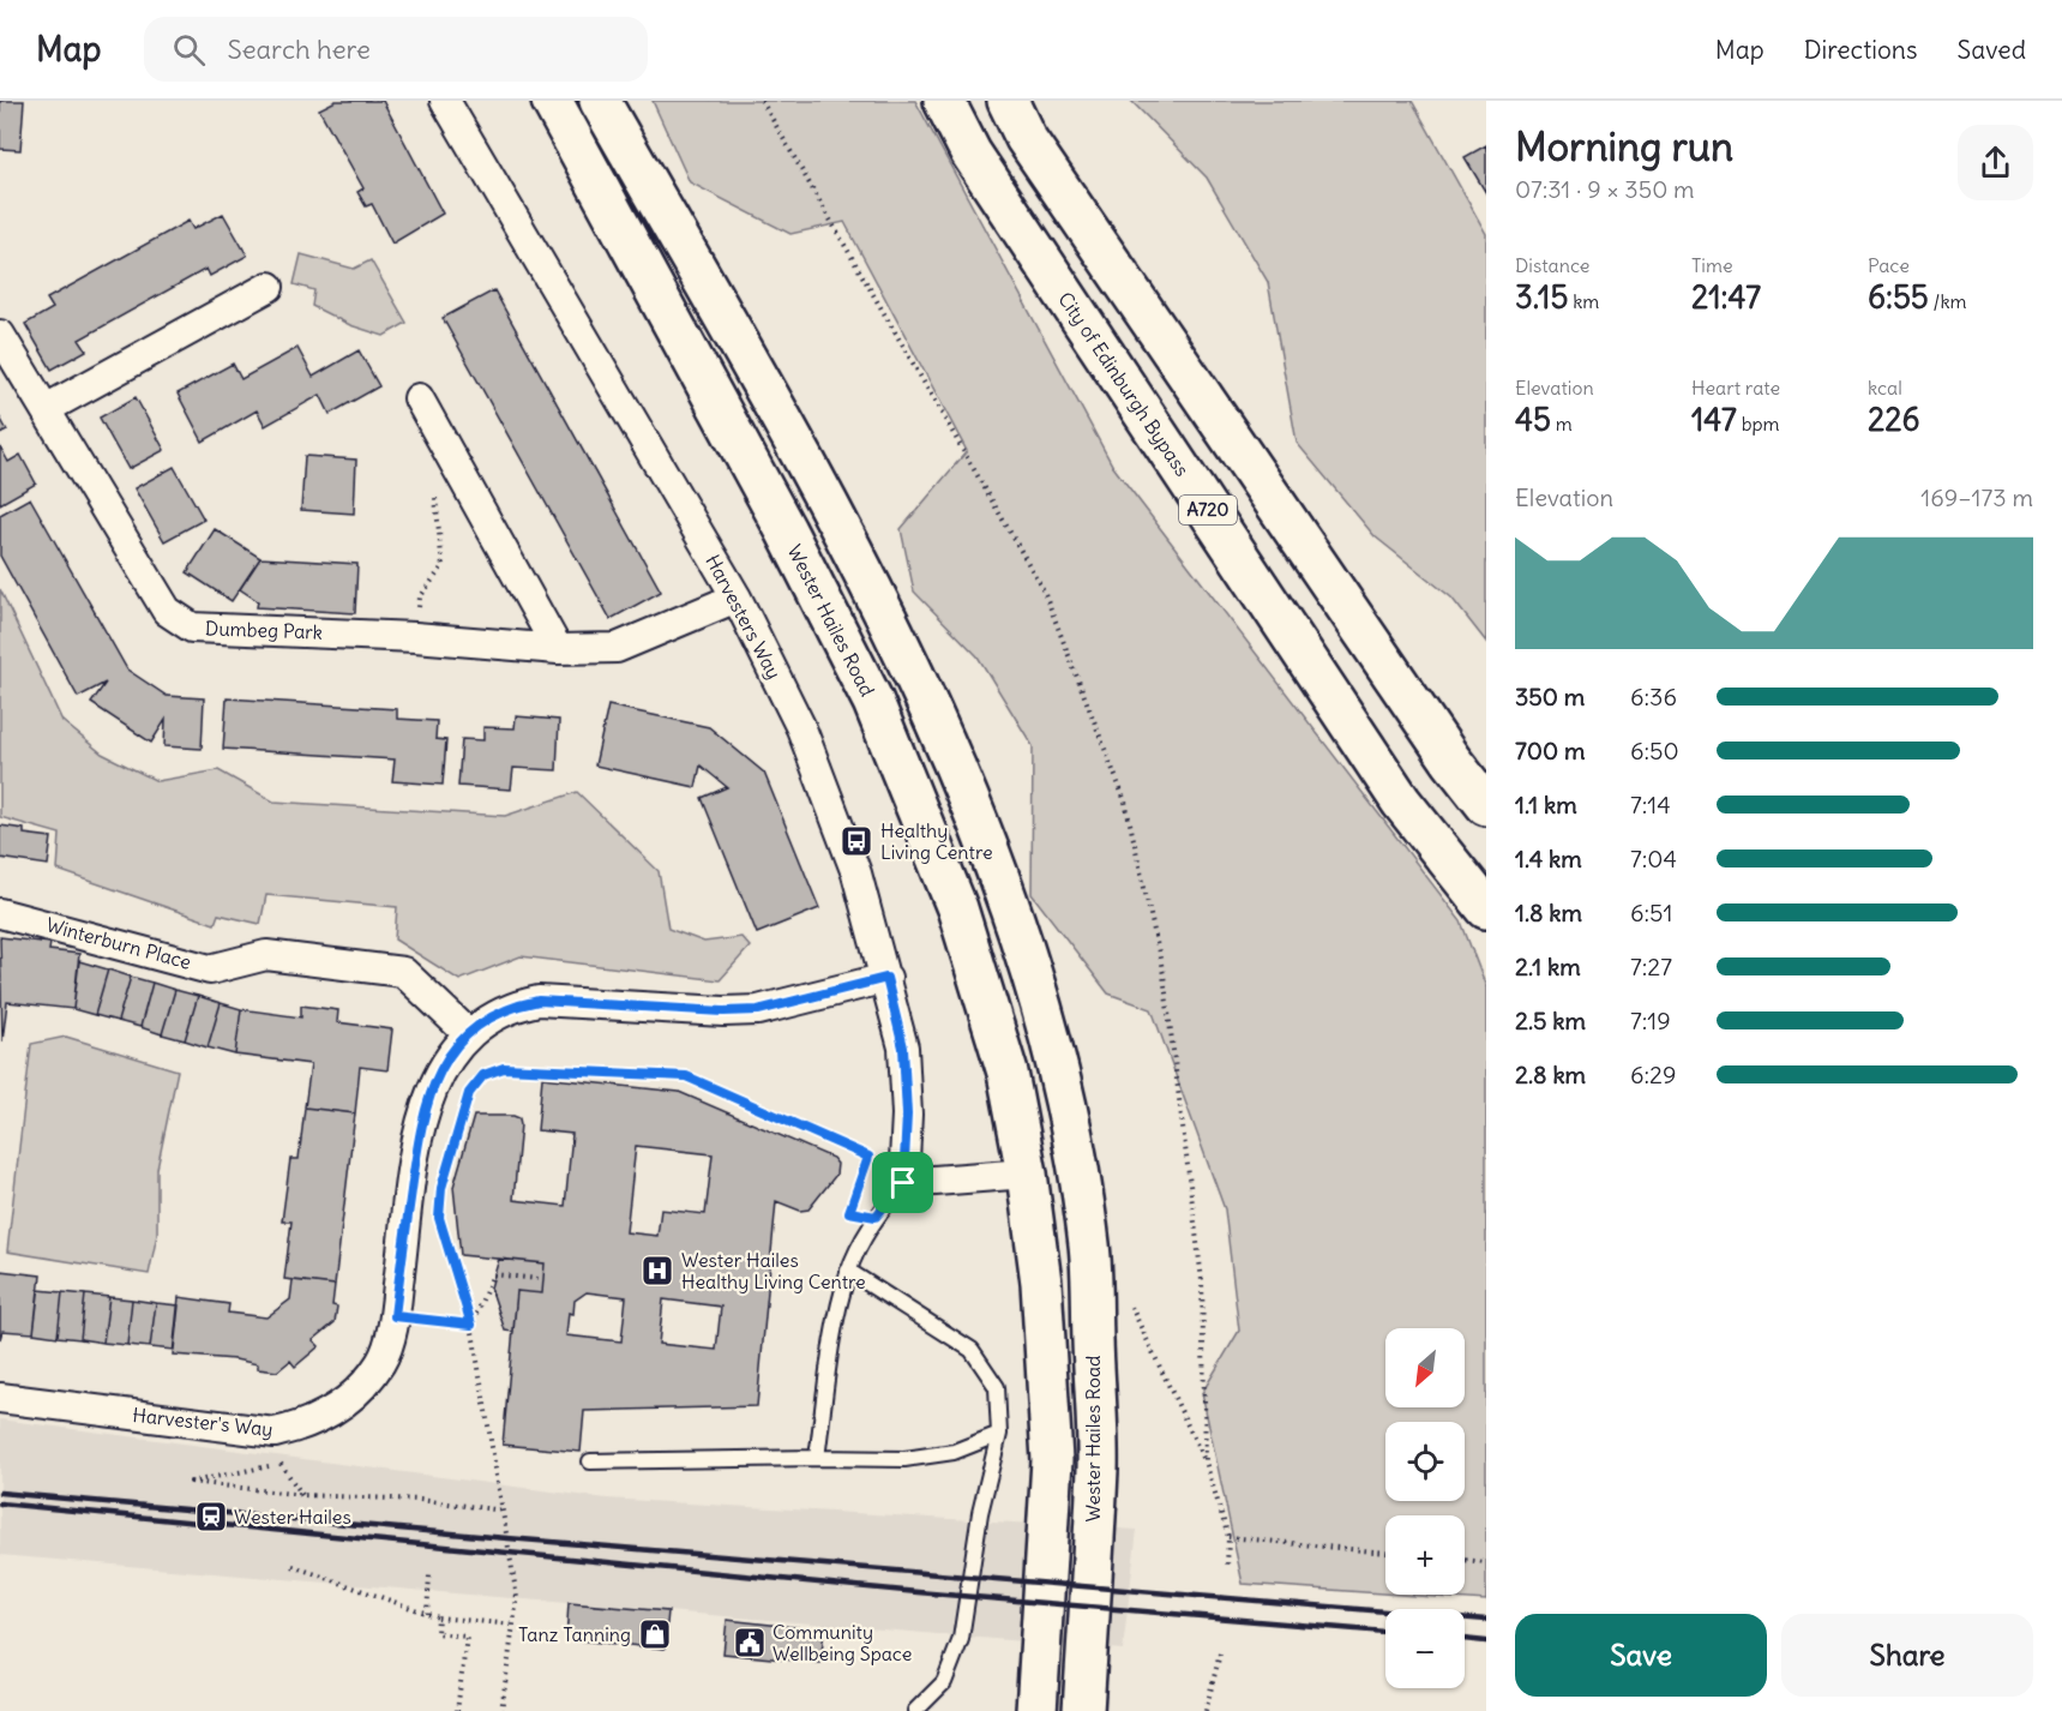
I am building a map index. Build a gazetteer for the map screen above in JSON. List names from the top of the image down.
{
  "streets": {
    "main road": ["City of Edinburgh Bypass", "A720", "Wester Hailes Road"],
    "street": [
      "Harvesters Way",
      "Dumbeg Park",
      "Winterburn Place",
      "Harvester's Way"
    ]
  },
  "crossings": [
    ["Harvesters Way", "Dumbeg Park"],
    ["Harvesters Way", "Harvester's Way"],
    ["Winterburn Place", "Harvester's Way"]
  ],
  "places": {
    "bus stop": ["Healthy Living Centre"],
    "hospital": ["Wester Hailes Healthy Living Centre"],
    "station": ["Wester Hailes"],
    "shop": ["Tanz Tanning"],
    "public building": ["Community Wellbeing Space"]
  },
  "north": "bottom left",
  "page": {
    "header": "Map",
    "search": "Search here",
    "nav": ["Map", "Directions", "Saved"],
    "heading": ["Morning run", "07:31 · 9 × 350 m"],
    "stats": [
      ["Distance", "3.15 km"],
      ["Time", "21:47"],
      ["Pace", "6:55 /km"],
      ["Elevation", "45 m"],
      ["Heart rate", "147 bpm"],
      ["kcal", "226"]
    ],
    "chart": ["Elevation", "169–173 m"],
    "list": [
      {
        "name": "350 m",
        "note": "6:36"
      },
      {
        "name": "700 m",
        "note": "6:50"
      },
      {
        "name": "1.1 km",
        "note": "7:14"
      },
      {
        "name": "1.4 km",
        "note": "7:04"
      },
      {
        "name": "1.8 km",
        "note": "6:51"
      },
      {
        "name": "2.1 km",
        "note": "7:27"
      },
      {
        "name": "2.5 km",
        "note": "7:19"
      },
      {
        "name": "2.8 km",
        "note": "6:29"
      }
    ],
    "map_buttons": ["+", "−"],
    "buttons": ["Save", "Share"]
  }
}
